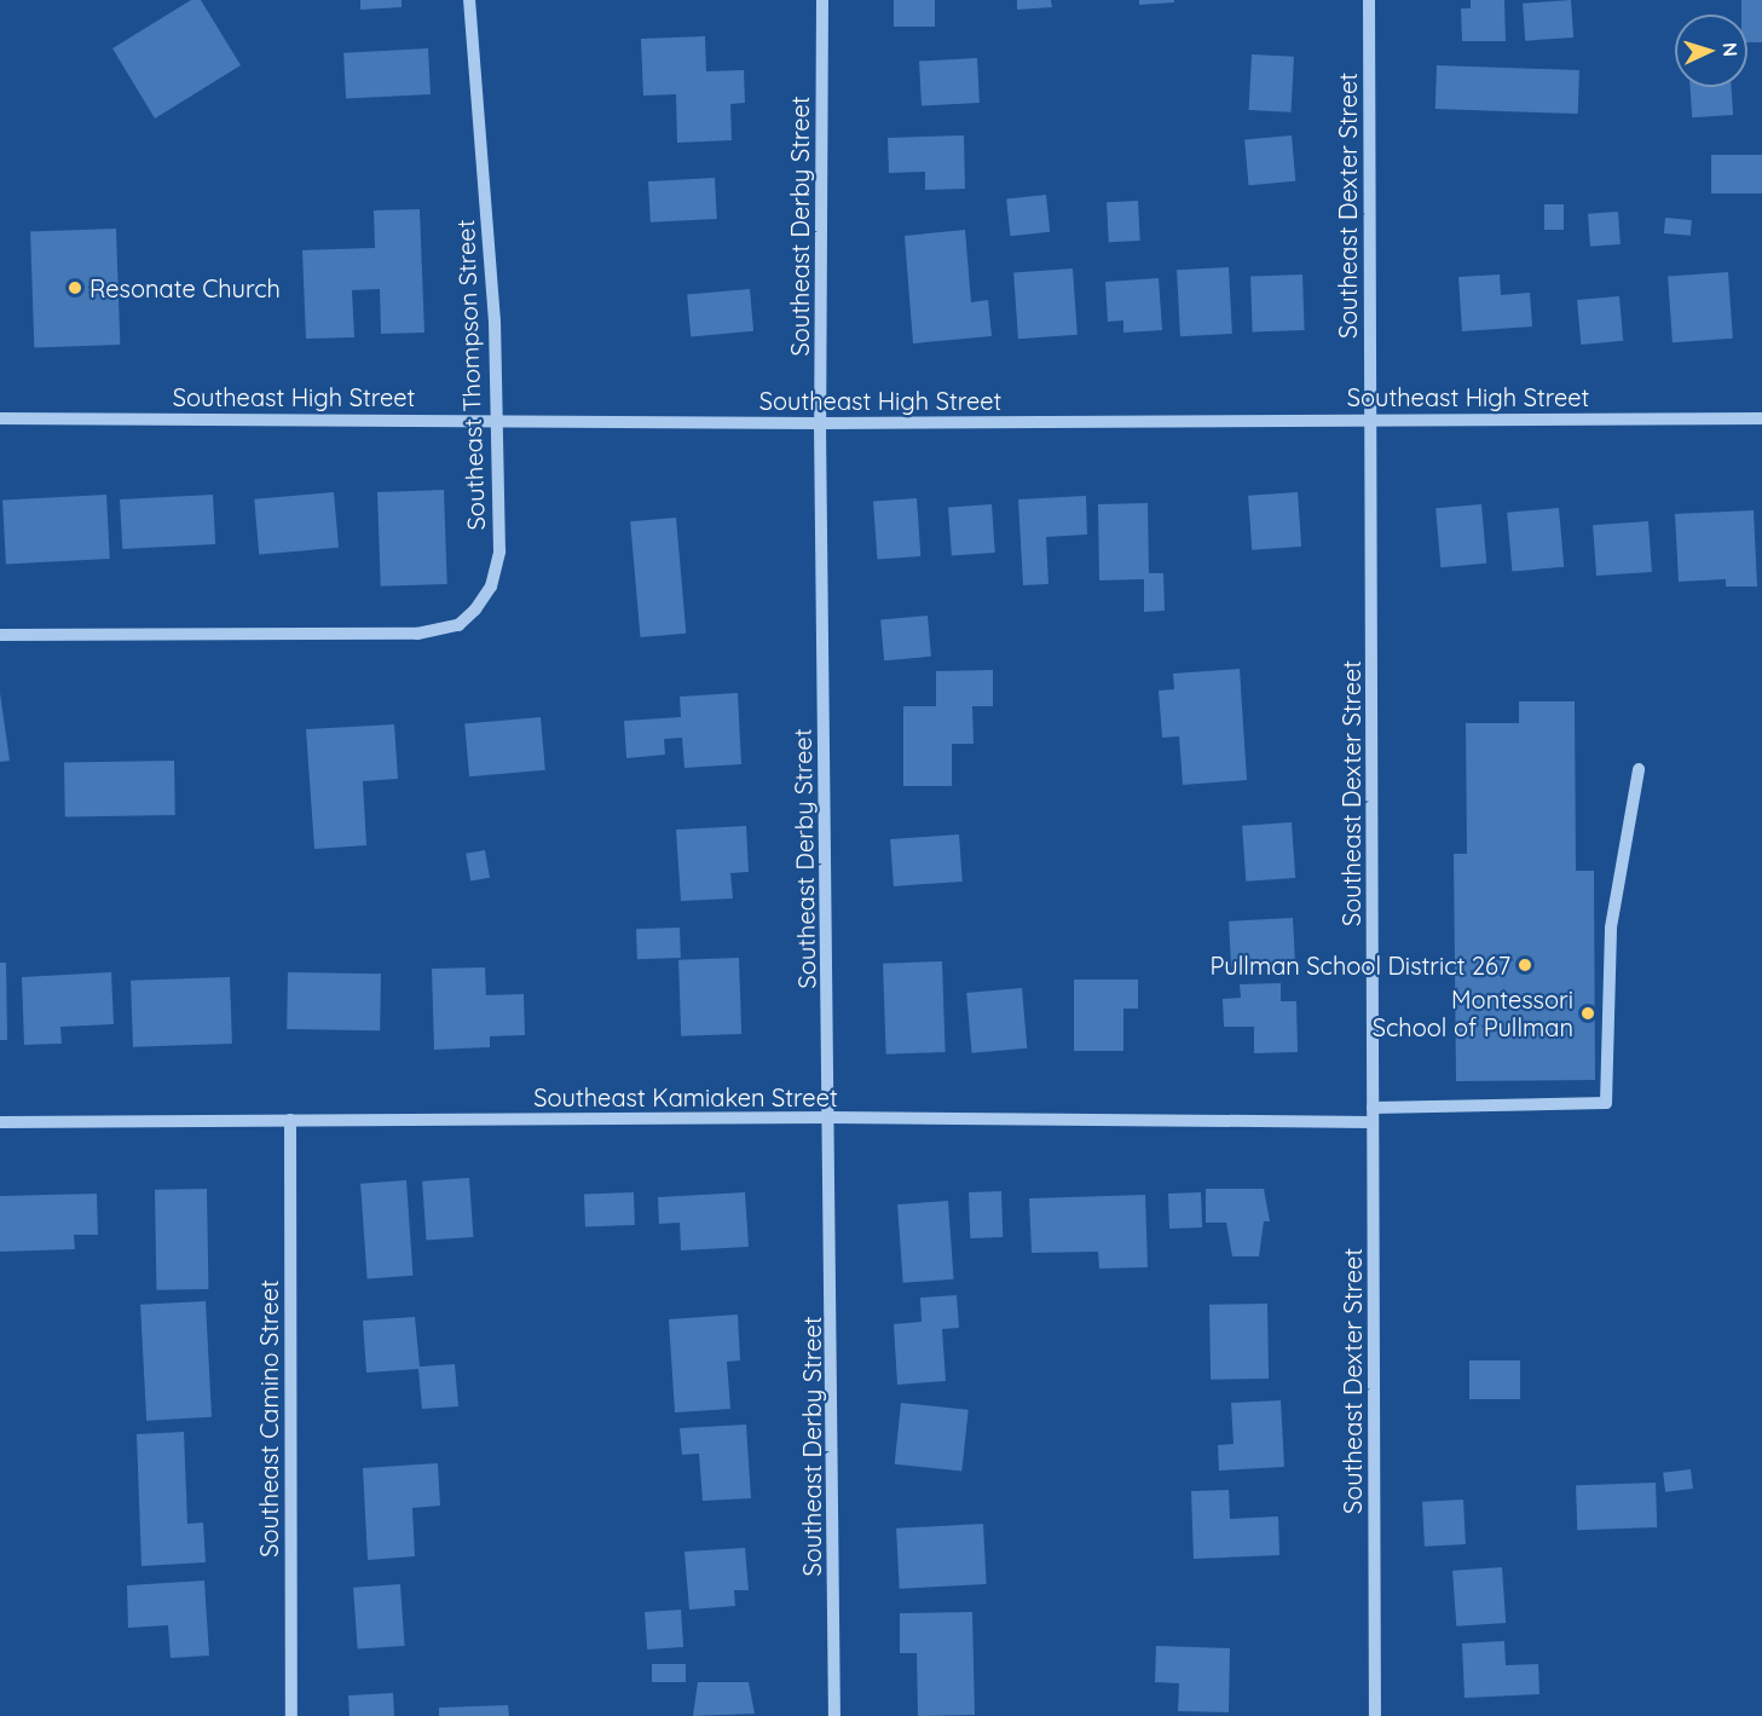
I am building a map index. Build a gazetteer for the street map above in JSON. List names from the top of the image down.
{
  "streets": {
    "street": [
      "Southeast Dexter Street",
      "Southeast Derby Street",
      "Southeast Thompson Street",
      "Southeast High Street",
      "Southeast Kamiaken Street",
      "Southeast Camino Street"
    ]
  },
  "crossings": [
    ["Southeast Dexter Street", "Southeast High Street"],
    ["Southeast Dexter Street", "Southeast Kamiaken Street"],
    ["Southeast Derby Street", "Southeast High Street"],
    ["Southeast Derby Street", "Southeast Kamiaken Street"],
    ["Southeast Thompson Street", "Southeast High Street"],
    ["Southeast Kamiaken Street", "Southeast Camino Street"]
  ],
  "places": ["Resonate Church", "Pullman School District 267", "Montessori School of Pullman"],
  "north": "right"
}
